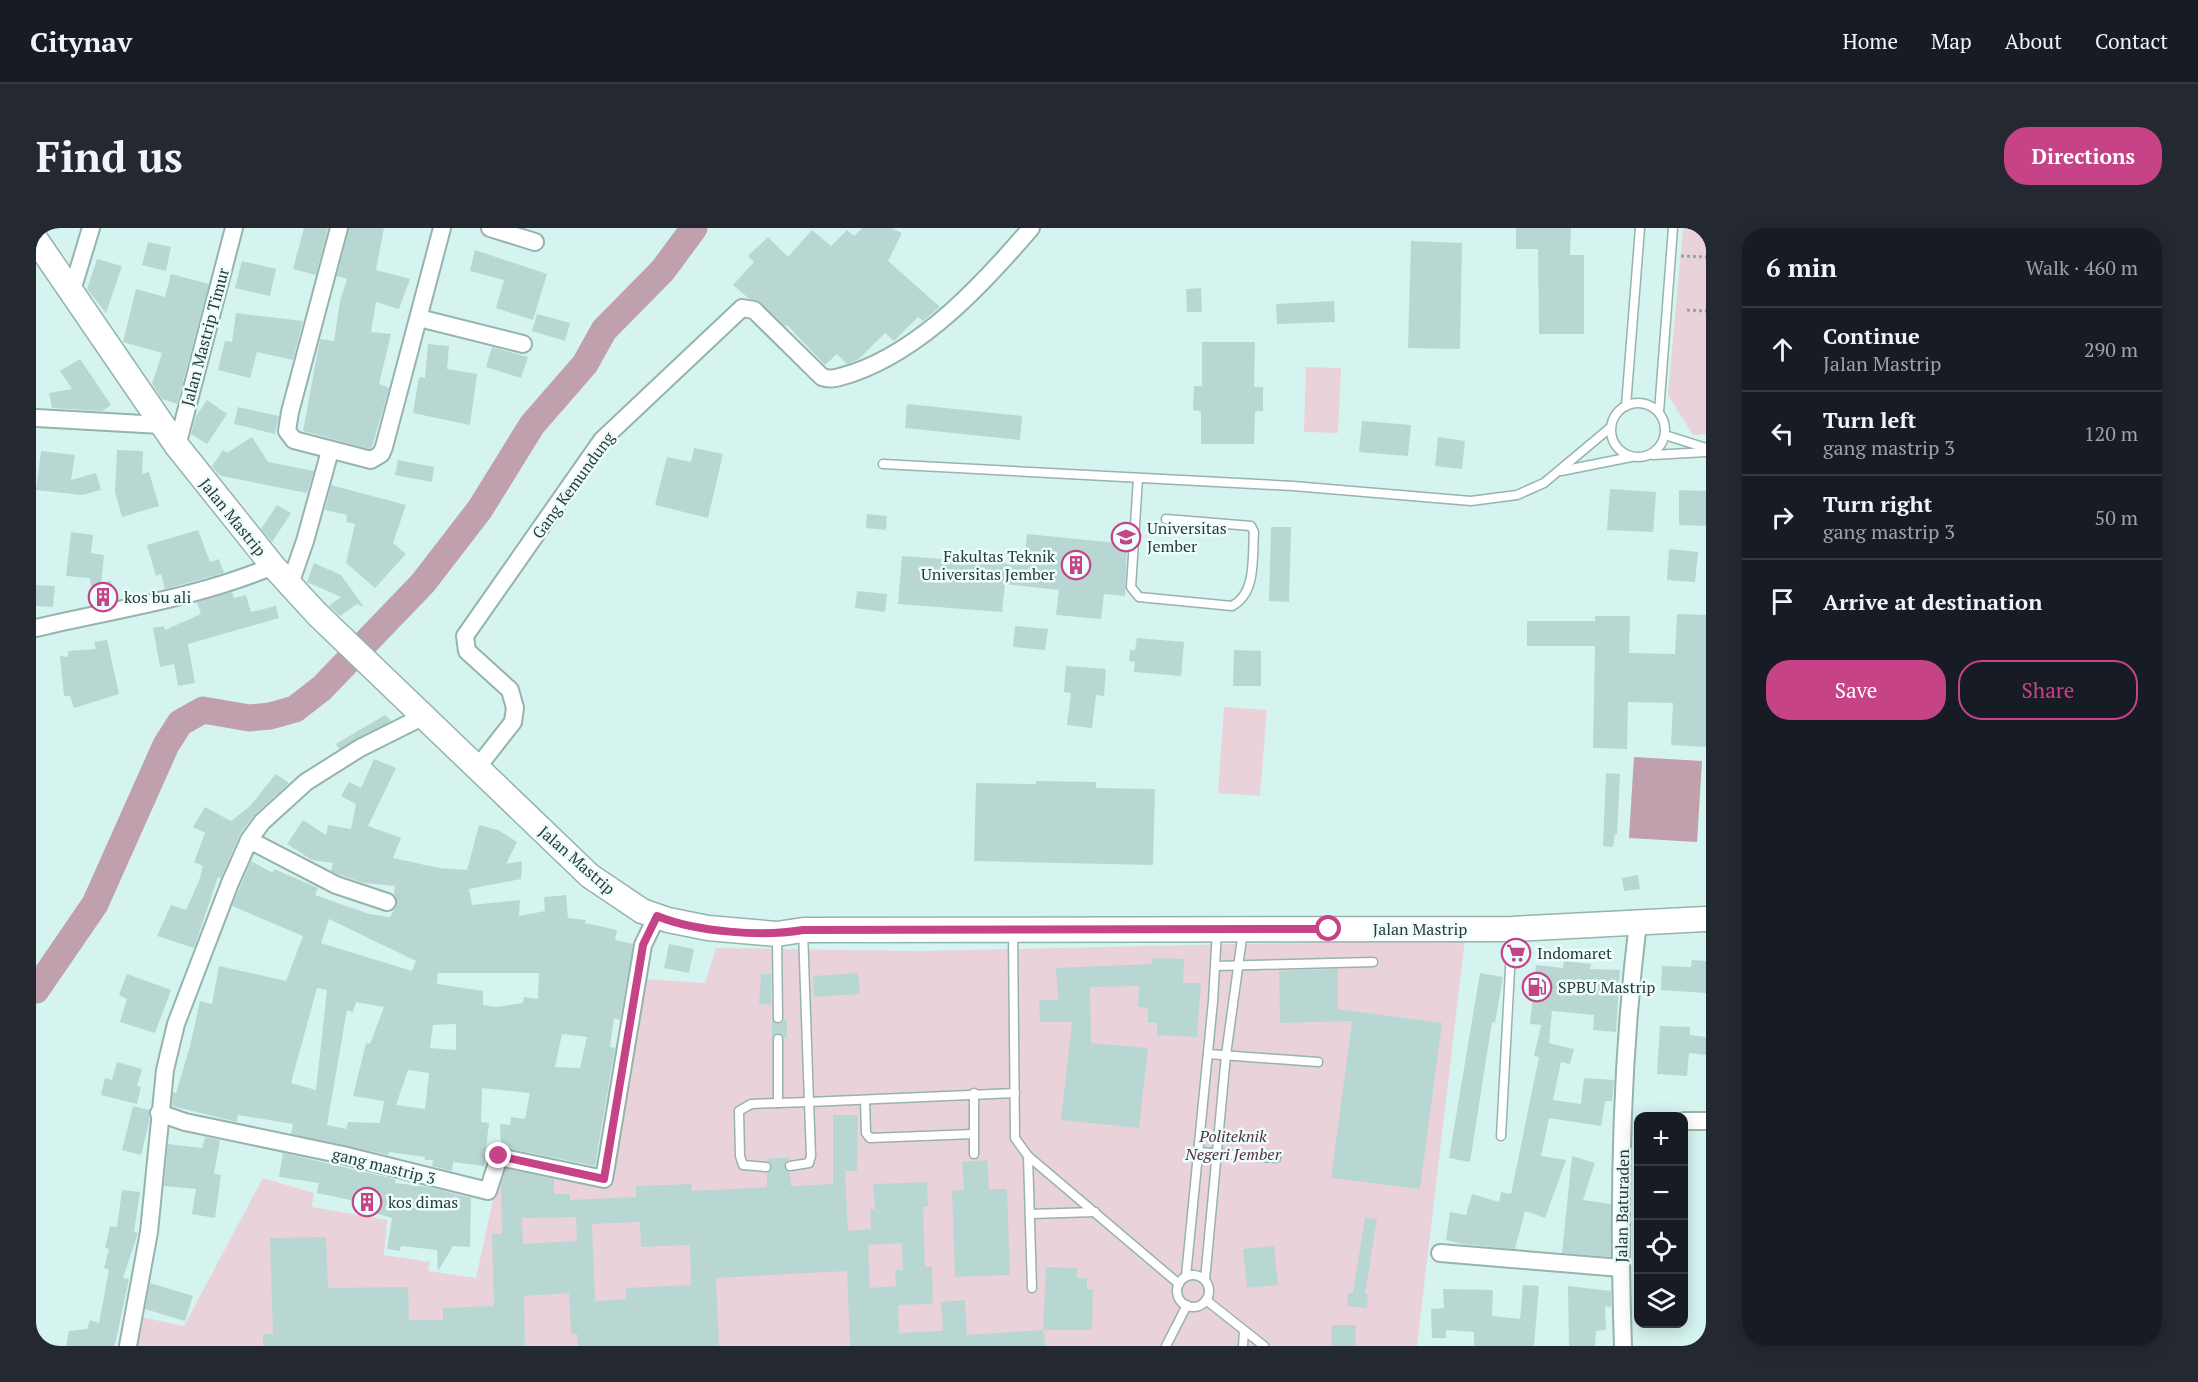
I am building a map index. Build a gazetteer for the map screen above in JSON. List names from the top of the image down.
{
  "streets": {
    "main road": ["Jalan Mastrip"],
    "street": [
      "Jalan Mastrip Timur",
      "Gang Kemundung",
      "gang mastrip 3",
      "Jalan Baturaden"
    ]
  },
  "crossings": [
    ["Jalan Mastrip Timur", "Jalan Mastrip"],
    ["Gang Kemundung", "Jalan Mastrip"],
    ["Jalan Mastrip", "gang mastrip 3"],
    ["Jalan Mastrip", "Jalan Baturaden"]
  ],
  "parks": ["Politeknik Negeri Jember"],
  "places": {
    "school or university": ["Universitas Jember"],
    "building": ["Fakultas Teknik Universitas Jember", "kos bu ali", "kos dimas"],
    "supermarket": ["Indomaret"],
    "fuel station": ["SPBU Mastrip"]
  },
  "page": {
    "header": "Citynav",
    "nav": [
      "Home",
      "Map",
      "About",
      "Contact"
    ],
    "buttons": [
      "Directions",
      ["Save", "Share"]
    ],
    "title": "Find us",
    "heading": ["6 min", "Walk · 460 m"],
    "list": [
      ["Continue", "Jalan Mastrip", "290 m"],
      ["Turn left", "gang mastrip 3", "120 m"],
      ["Turn right", "gang mastrip 3", "50 m"],
      "Arrive at destination"
    ],
    "map_buttons": ["+", "−"]
  }
}
